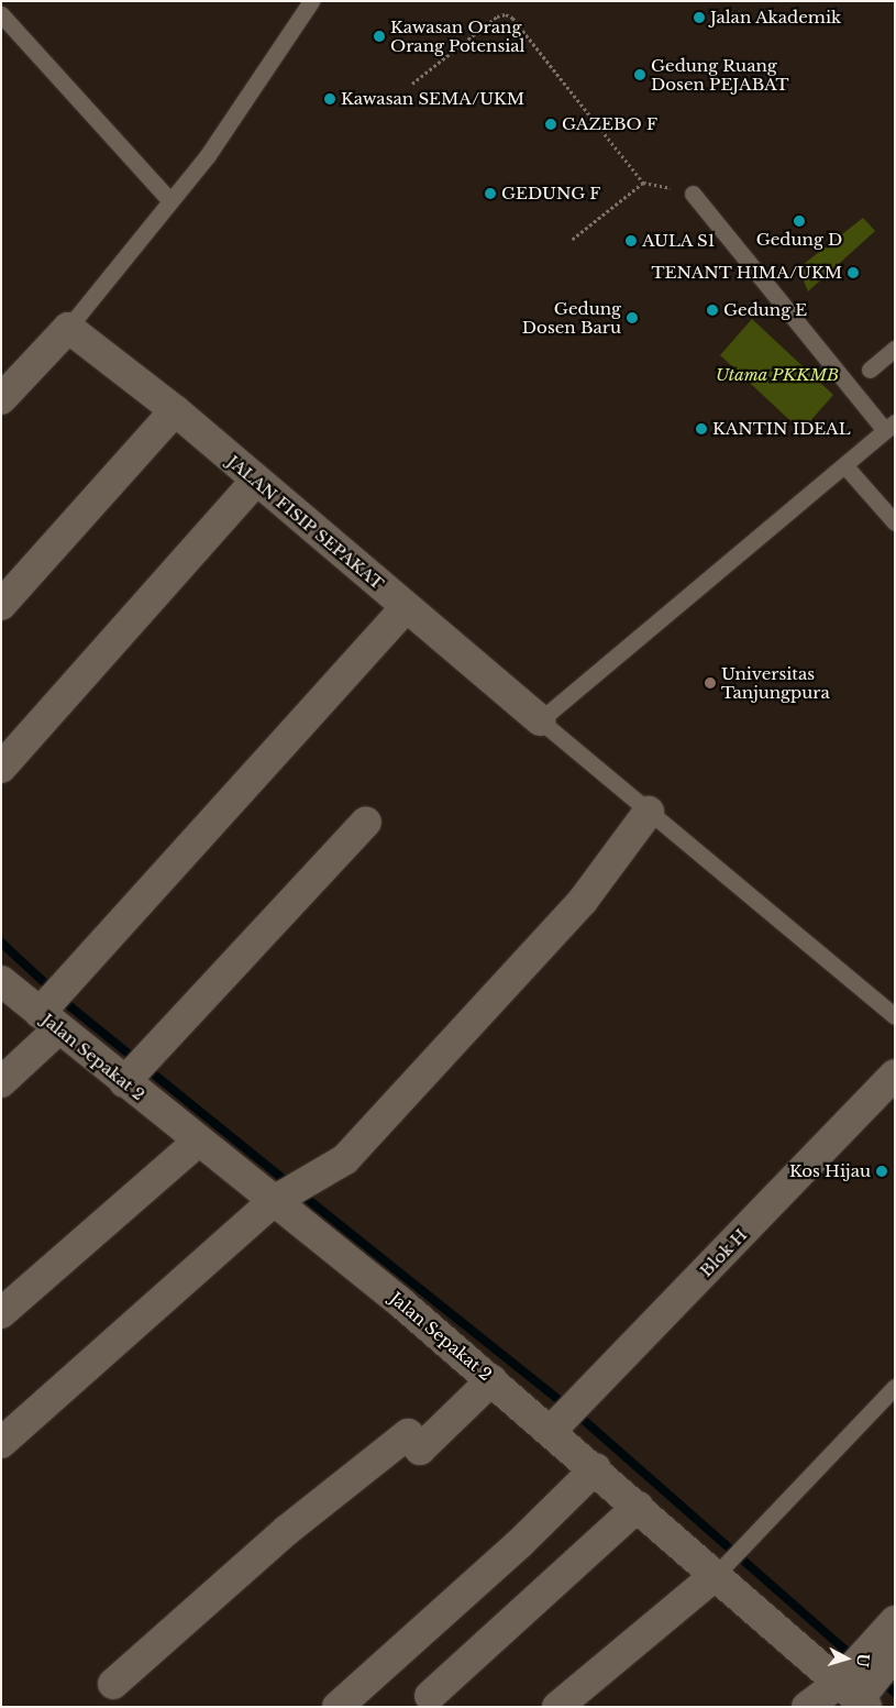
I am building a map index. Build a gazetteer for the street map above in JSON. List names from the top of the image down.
{
  "streets": {
    "street": ["JALAN FISIP SEPAKAT", "Jalan Sepakat 2", "Blok H"]
  },
  "crossings": [
    ["Jalan Sepakat 2", "Blok H"]
  ],
  "parks": ["Utama PKKMB"],
  "places": [
    "Jalan Akademik",
    "Kawasan Orang Orang Potensial",
    "Gedung Ruang Dosen PEJABAT",
    "Kawasan SEMA/UKM",
    "GAZEBO F",
    "GEDUNG F",
    "Gedung D",
    "AULA S1",
    "TENANT HIMA/UKM",
    "Gedung E",
    "Gedung Dosen Baru",
    "KANTIN IDEAL",
    "Universitas Tanjungpura",
    "Kos Hijau"
  ],
  "north": "right"
}
